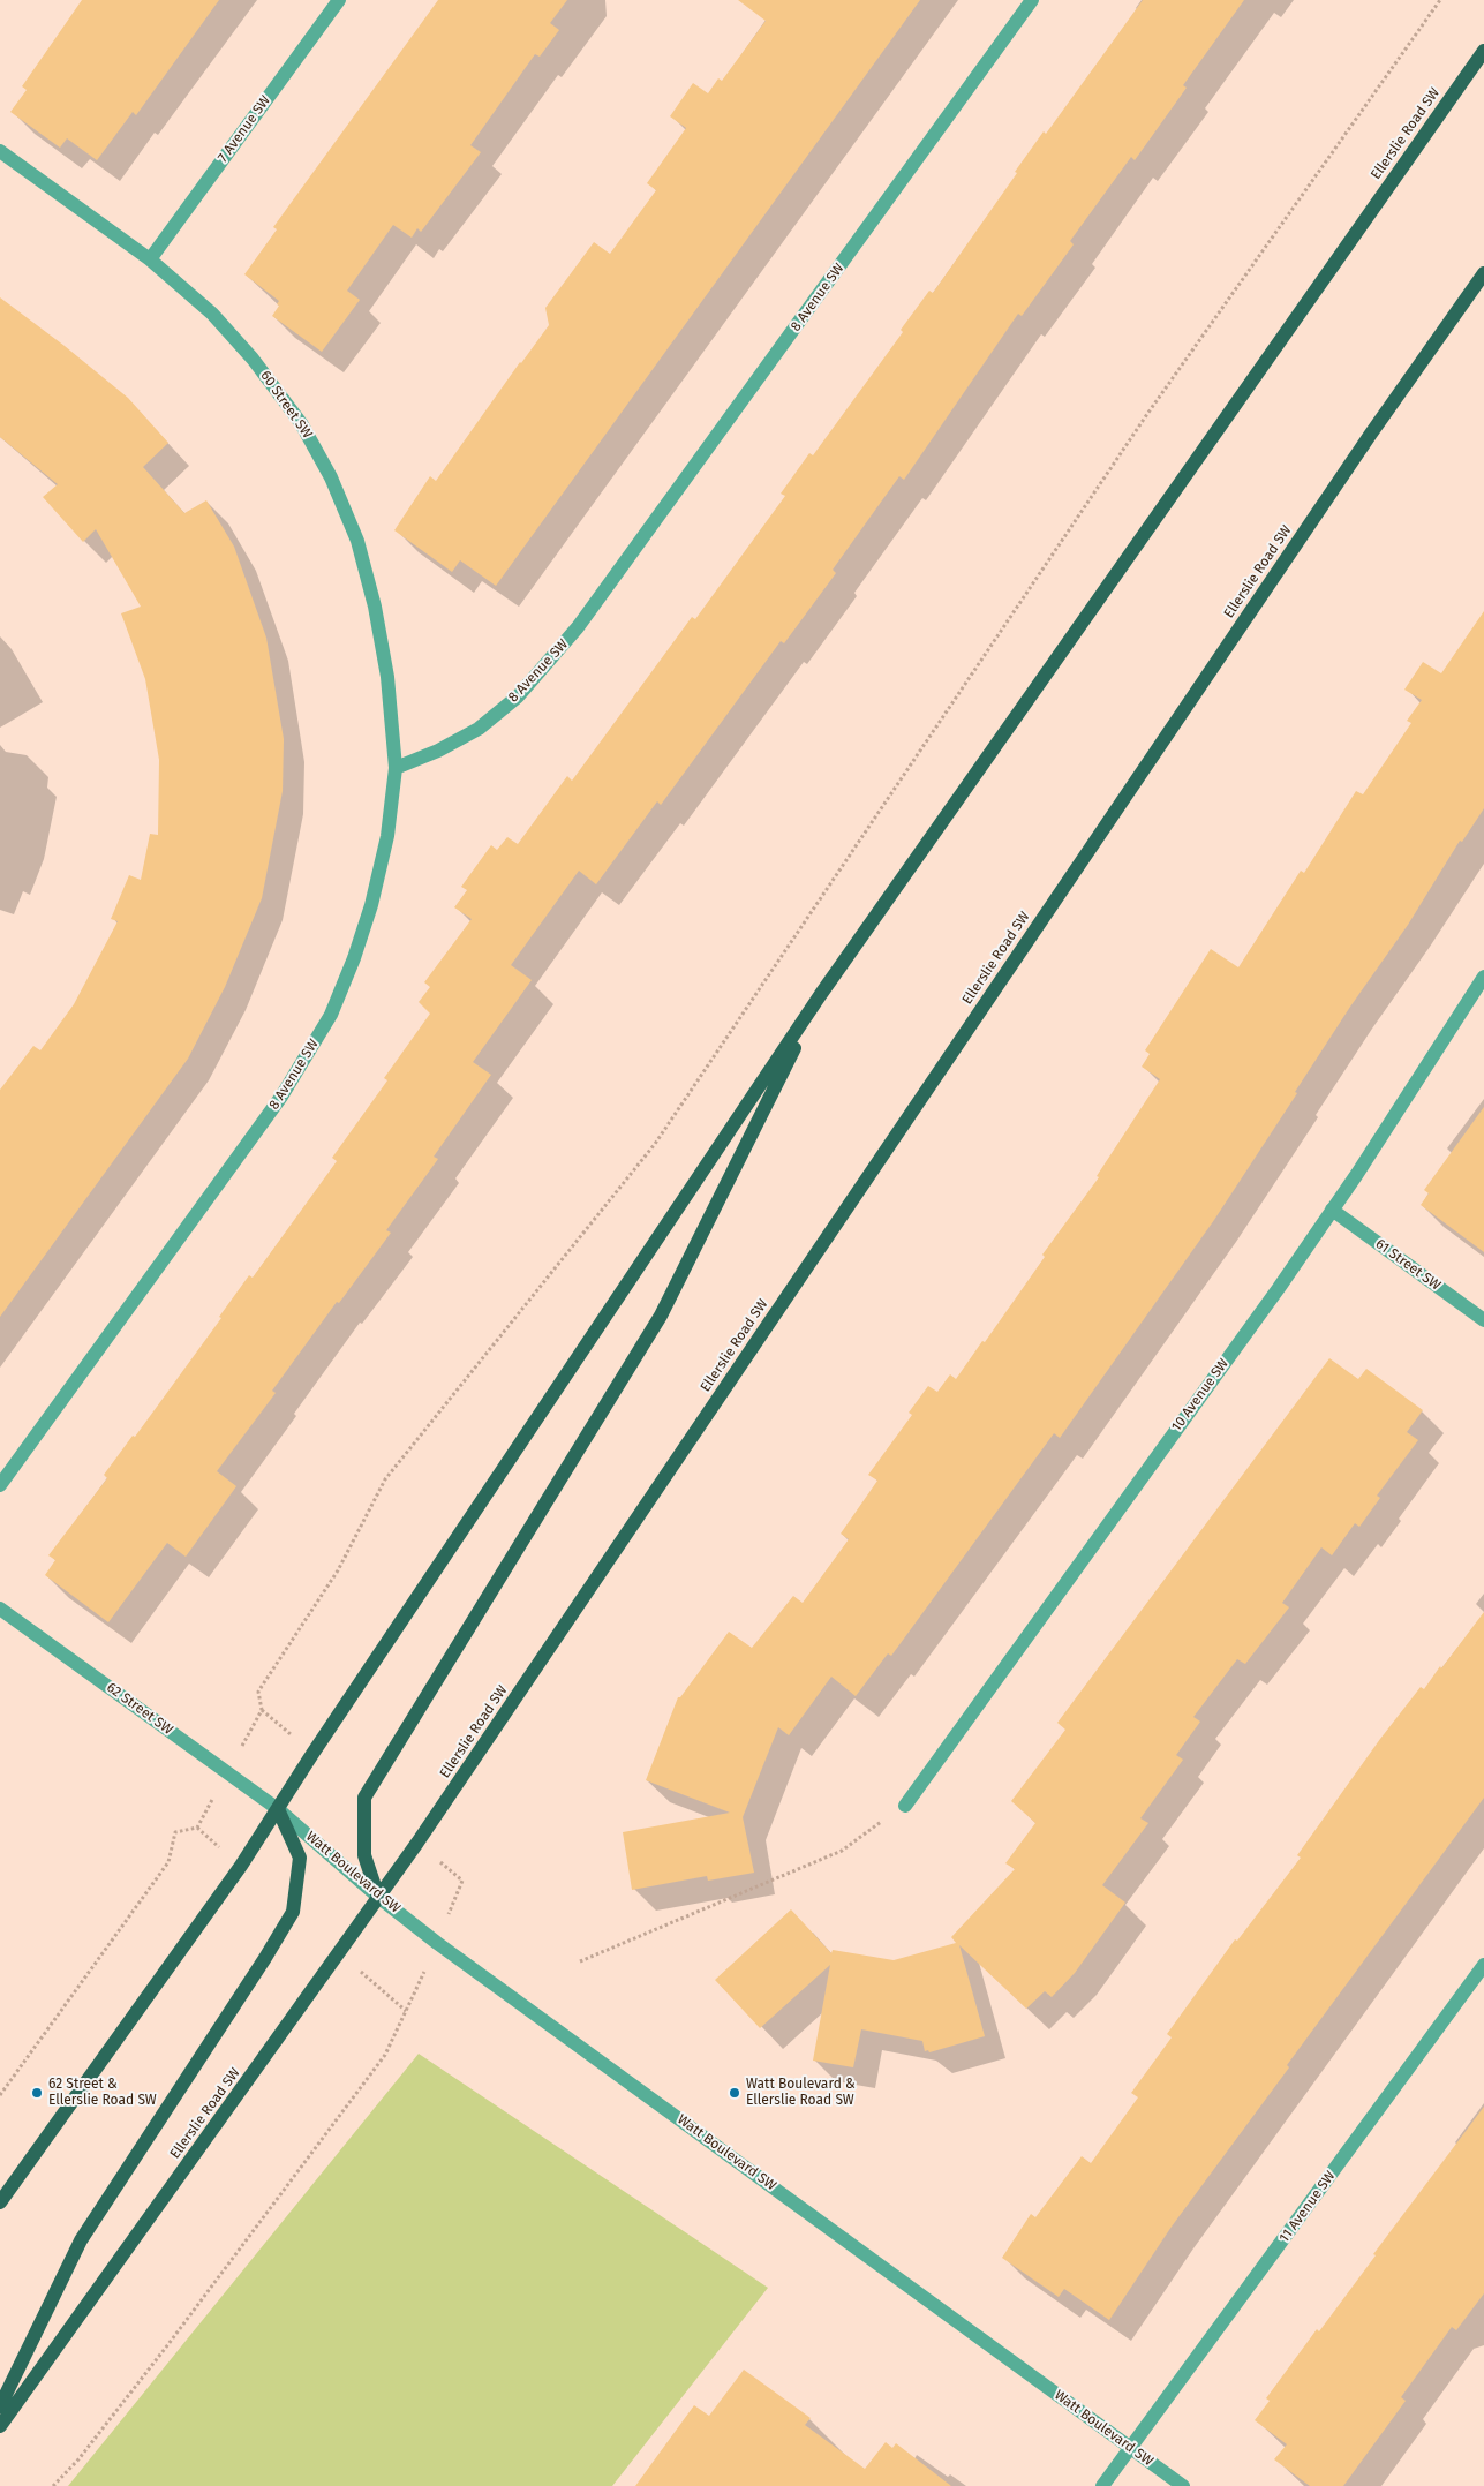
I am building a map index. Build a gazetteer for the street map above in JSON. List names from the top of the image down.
{
  "streets": {
    "main road": ["Ellerslie Road SW"],
    "street": [
      "7 Avenue SW",
      "8 Avenue SW",
      "60 Street SW",
      "61 Street SW",
      "10 Avenue SW",
      "62 Street SW",
      "Watt Boulevard SW",
      "11 Avenue SW"
    ]
  },
  "crossings": [
    ["7 Avenue SW", "60 Street SW"],
    ["Ellerslie Road SW", "62 Street SW"],
    ["Ellerslie Road SW", "Watt Boulevard SW"],
    ["8 Avenue SW", "60 Street SW"],
    ["61 Street SW", "10 Avenue SW"],
    ["62 Street SW", "Watt Boulevard SW"],
    ["Watt Boulevard SW", "11 Avenue SW"]
  ],
  "places": ["62 Street & Ellerslie Road SW", "Watt Boulevard & Ellerslie Road SW"]
}
